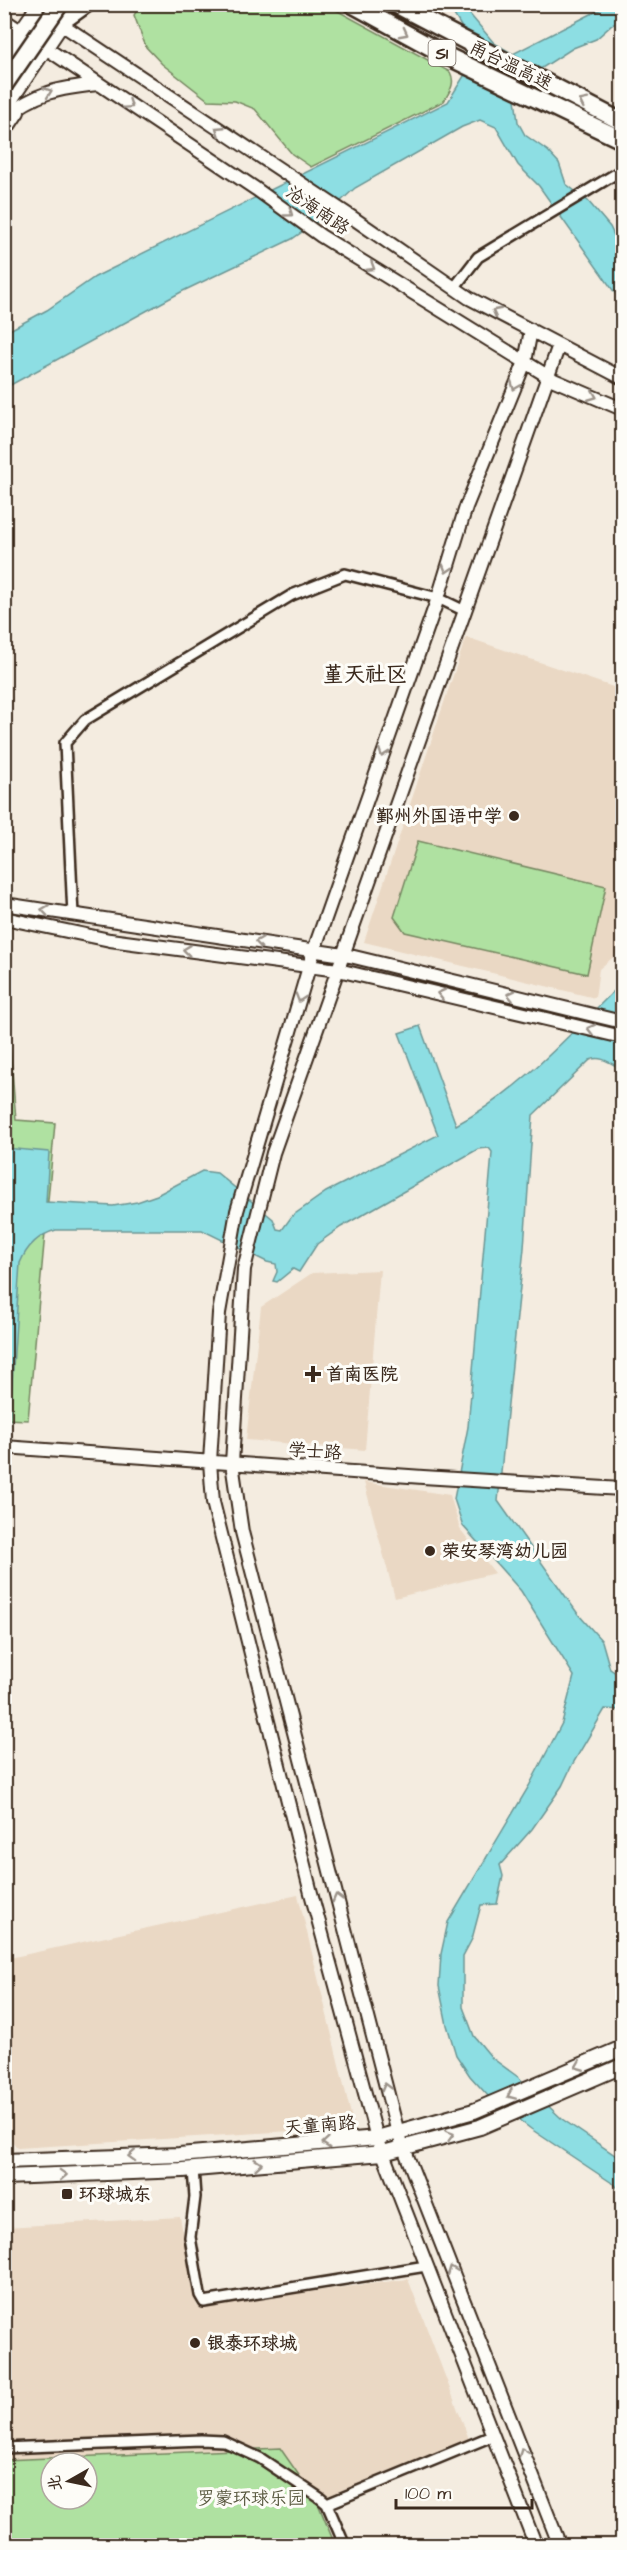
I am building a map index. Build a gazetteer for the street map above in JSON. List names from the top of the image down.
{
  "streets": {
    "highway": ["S1", "甬台温高速"],
    "main road": ["天童南路"],
    "street": ["沧海南路", "学士路"]
  },
  "districts": ["堇天社区"],
  "parks": ["罗蒙环球乐园"],
  "places": {
    "other": ["鄞州外国语中学", "荣安琴湾幼儿园", "银泰环球城"],
    "health": ["首南医院"],
    "transit": ["环球城东"]
  },
  "scale_bar": "100 m",
  "north": "left"
}
